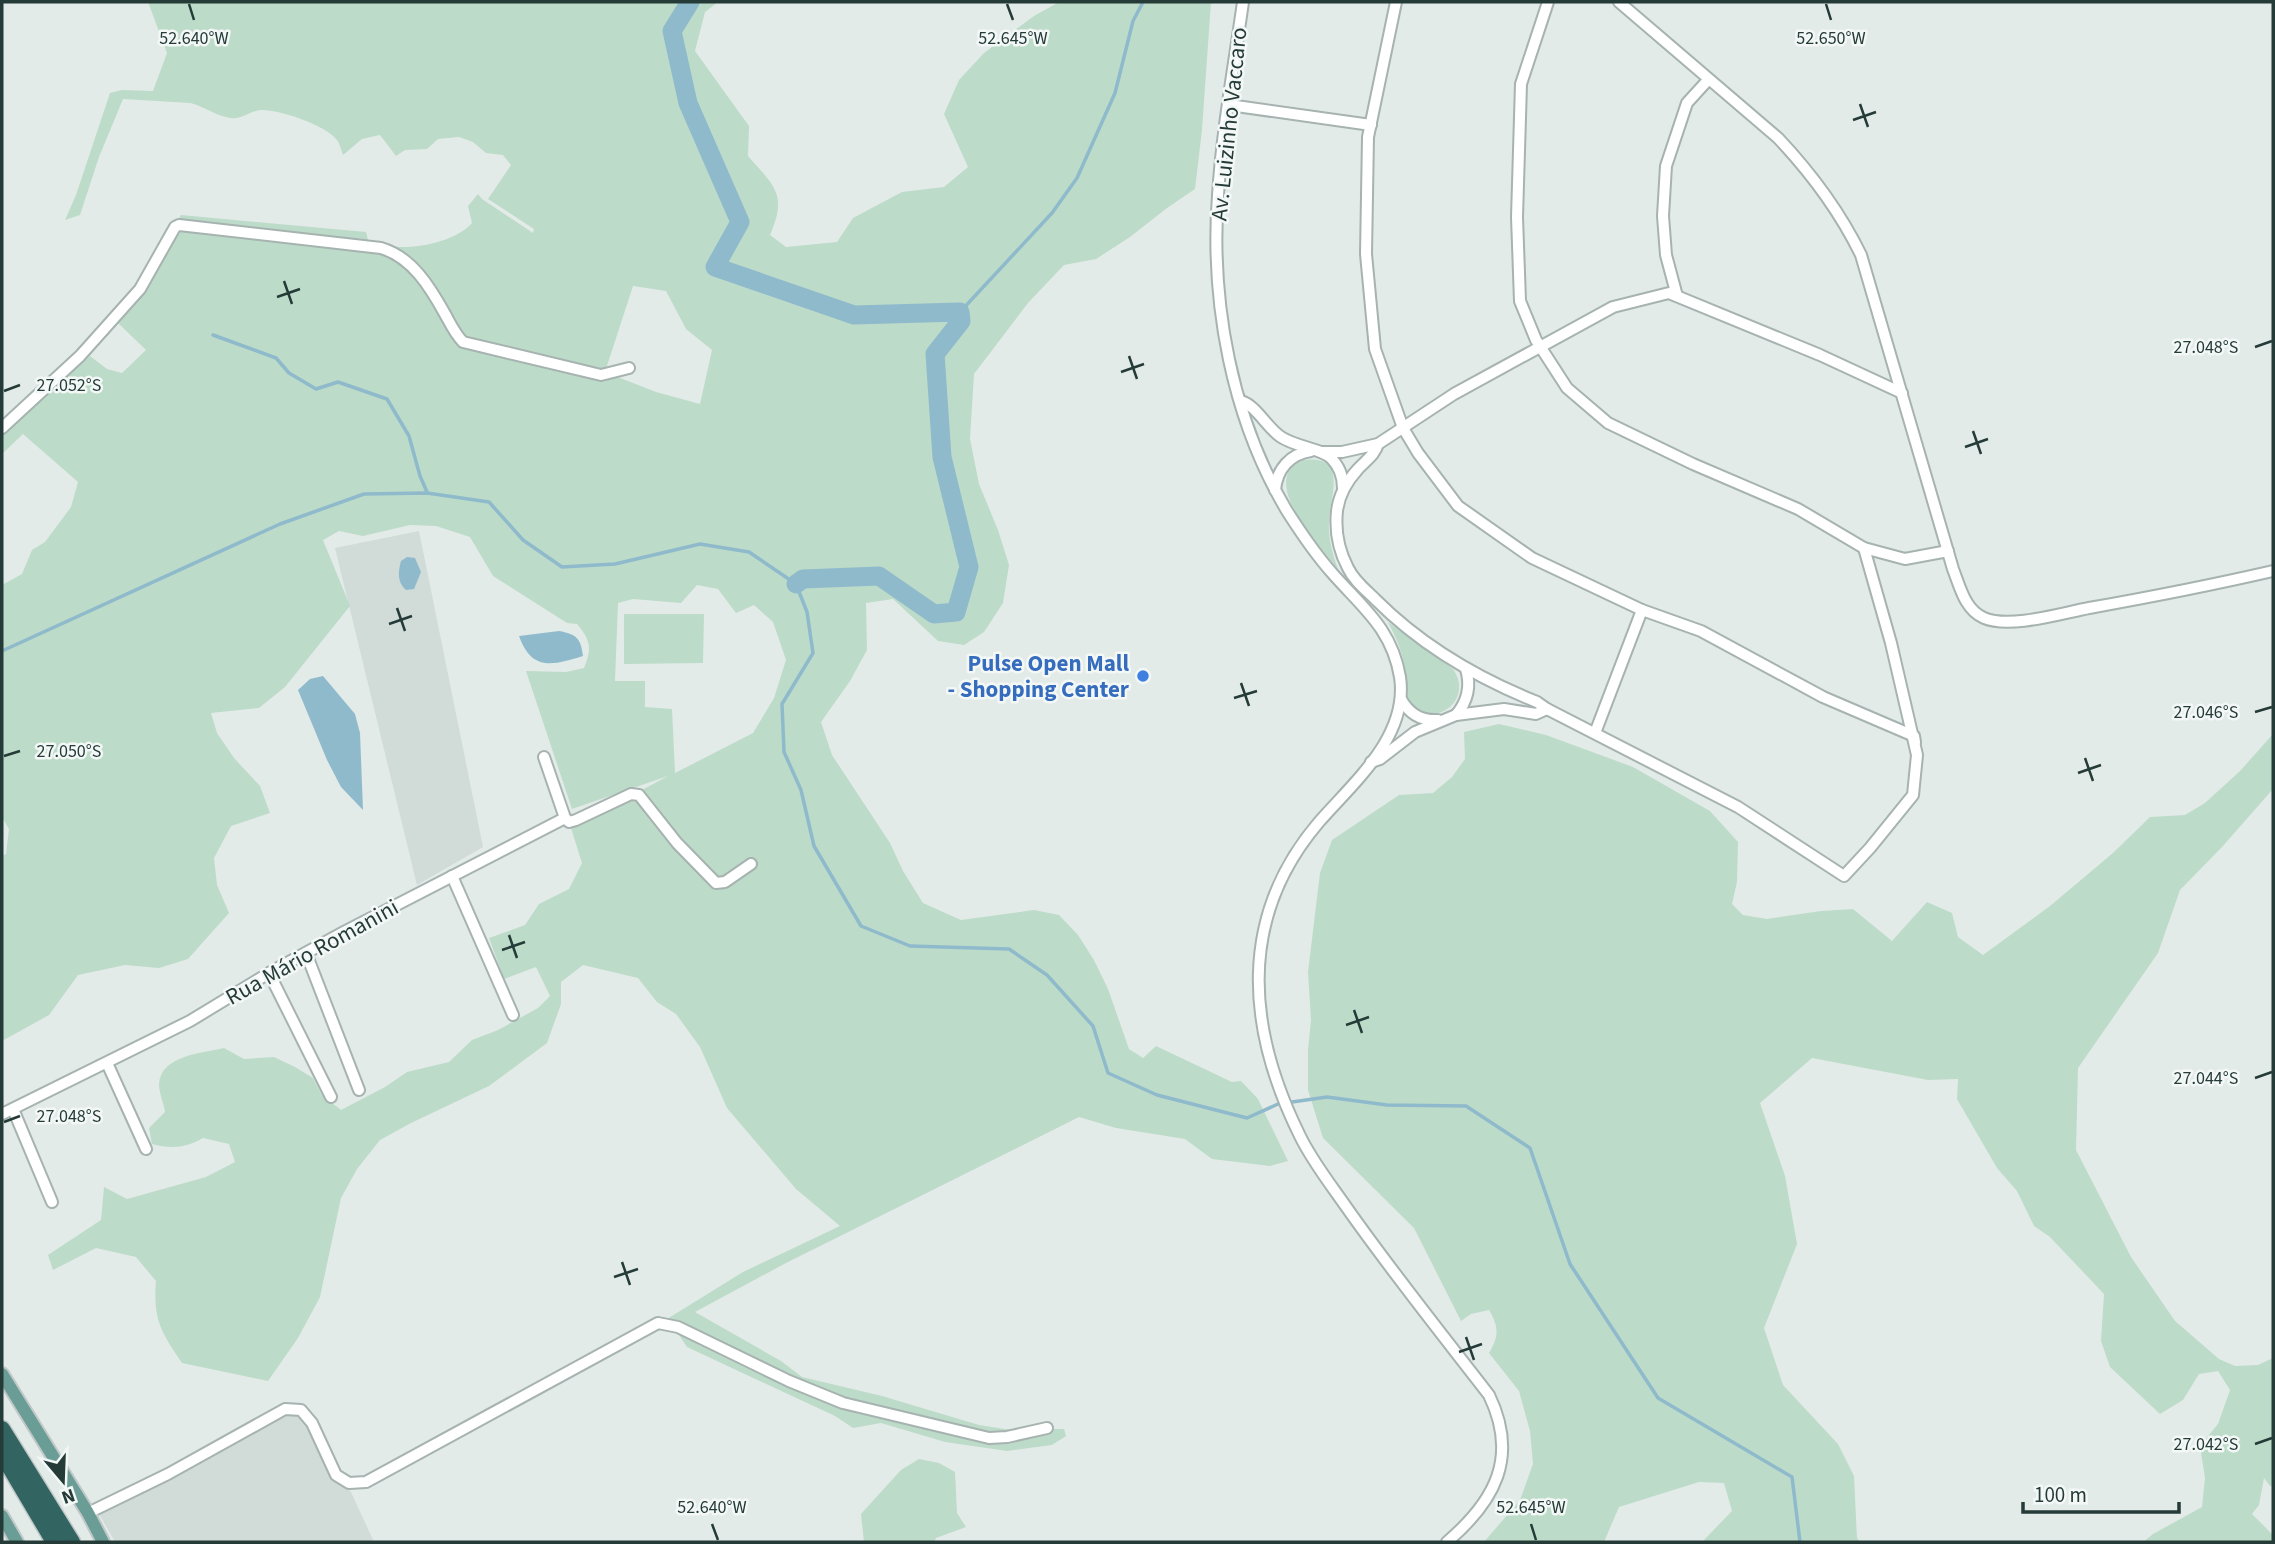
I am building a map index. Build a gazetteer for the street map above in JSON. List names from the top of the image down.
{
  "streets": {
    "street": ["Av. Luizinho Vaccaro", "Rua Mário Romanini"]
  },
  "places": ["Pulse Open Mall - Shopping Center"],
  "scale_bar": "100 m",
  "north": "bottom",
  "coordinates": [
    "52.640°W",
    "52.645°W",
    "52.650°W",
    "27.048°S",
    "27.052°S",
    "27.046°S",
    "27.050°S",
    "27.044°S",
    "27.042°S"
  ]
}
